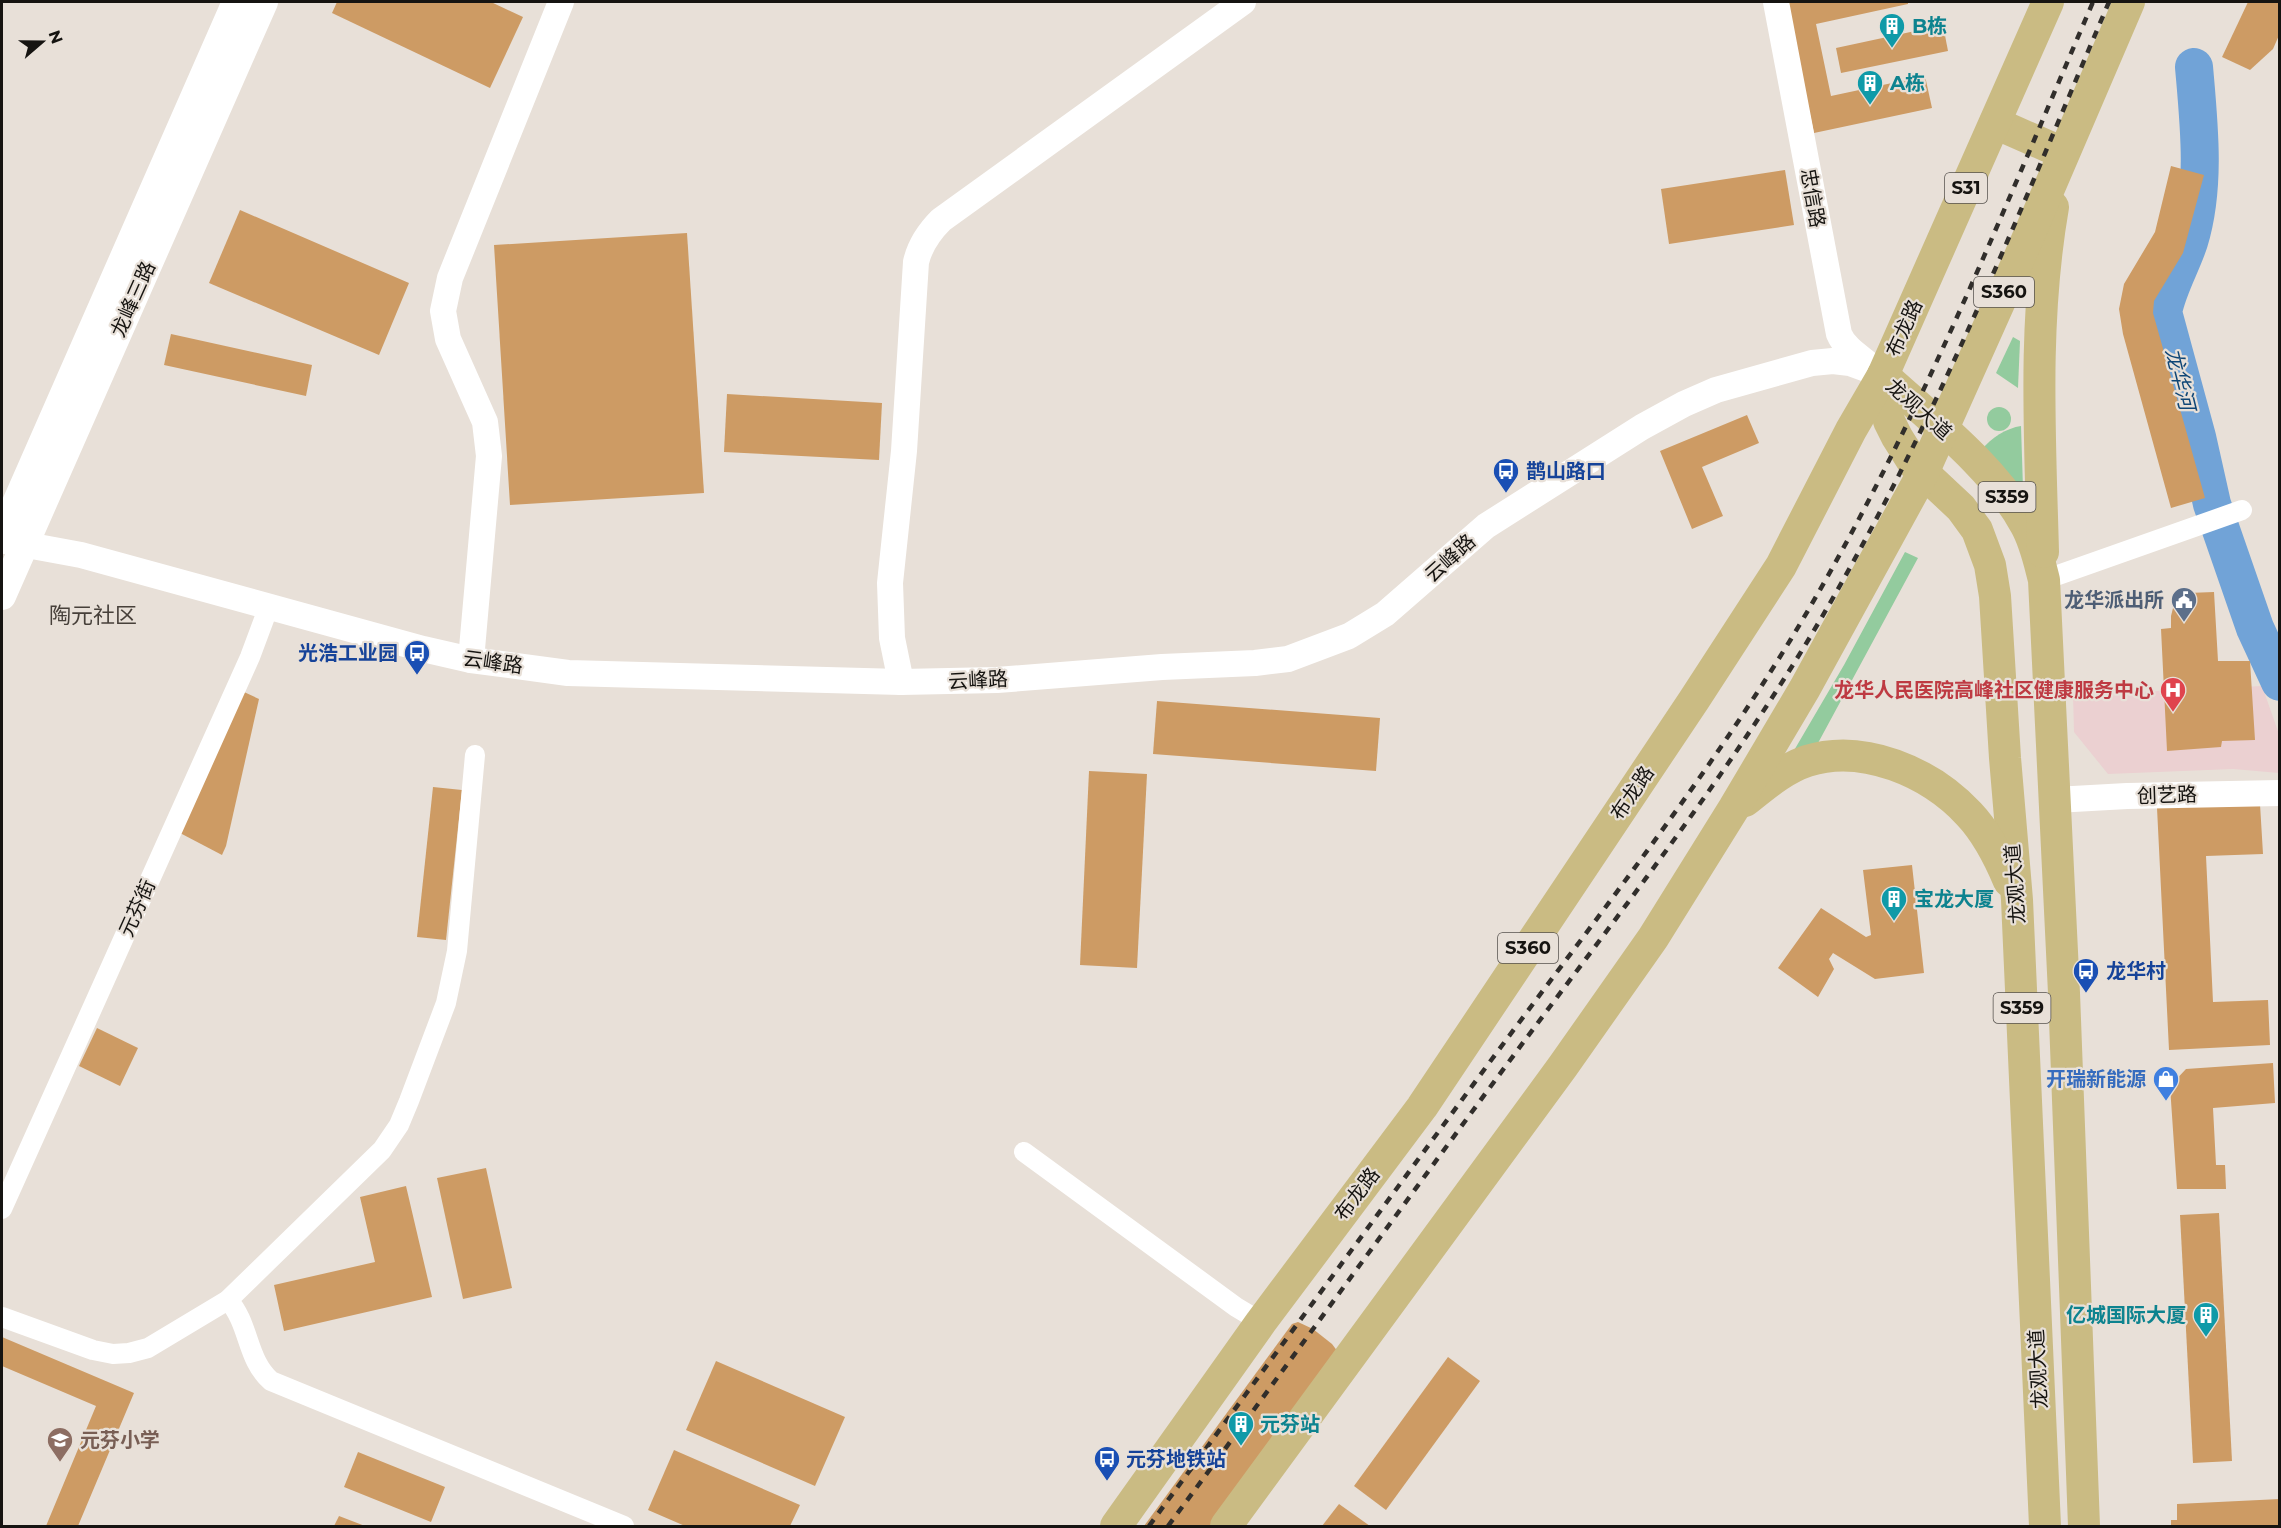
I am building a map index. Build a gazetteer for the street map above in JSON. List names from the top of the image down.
{
  "streets": {
    "main road": [
      "S31",
      "S360",
      "龙峰三路",
      "布龙路",
      "龙观大道",
      "S359"
    ],
    "street": [
      "忠信路",
      "云峰路",
      "创艺路",
      "元芬街"
    ]
  },
  "crossings": [
    ["忠信路", "布龙路"],
    ["忠信路", "龙观大道"],
    ["忠信路", "云峰路"],
    ["S360", "龙观大道"],
    ["龙峰三路", "云峰路"],
    ["布龙路", "龙观大道"],
    ["布龙路", "云峰路"],
    ["龙观大道", "云峰路"],
    ["龙观大道", "创艺路"],
    ["云峰路", "元芬街"]
  ],
  "districts": ["陶元社区"],
  "water": ["龙华河"],
  "places": {
    "building": [
      "B栋",
      "A栋",
      "宝龙大厦",
      "亿城国际大厦",
      "元芬站"
    ],
    "bus stop": [
      "鹊山路口",
      "光浩工业园",
      "龙华村",
      "元芬地铁站"
    ],
    "public building": ["龙华派出所"],
    "hospital": ["龙华人民医院高峰社区健康服务中心"],
    "shop": ["开瑞新能源"],
    "school or university": ["元芬小学"]
  },
  "north": "right"
}
